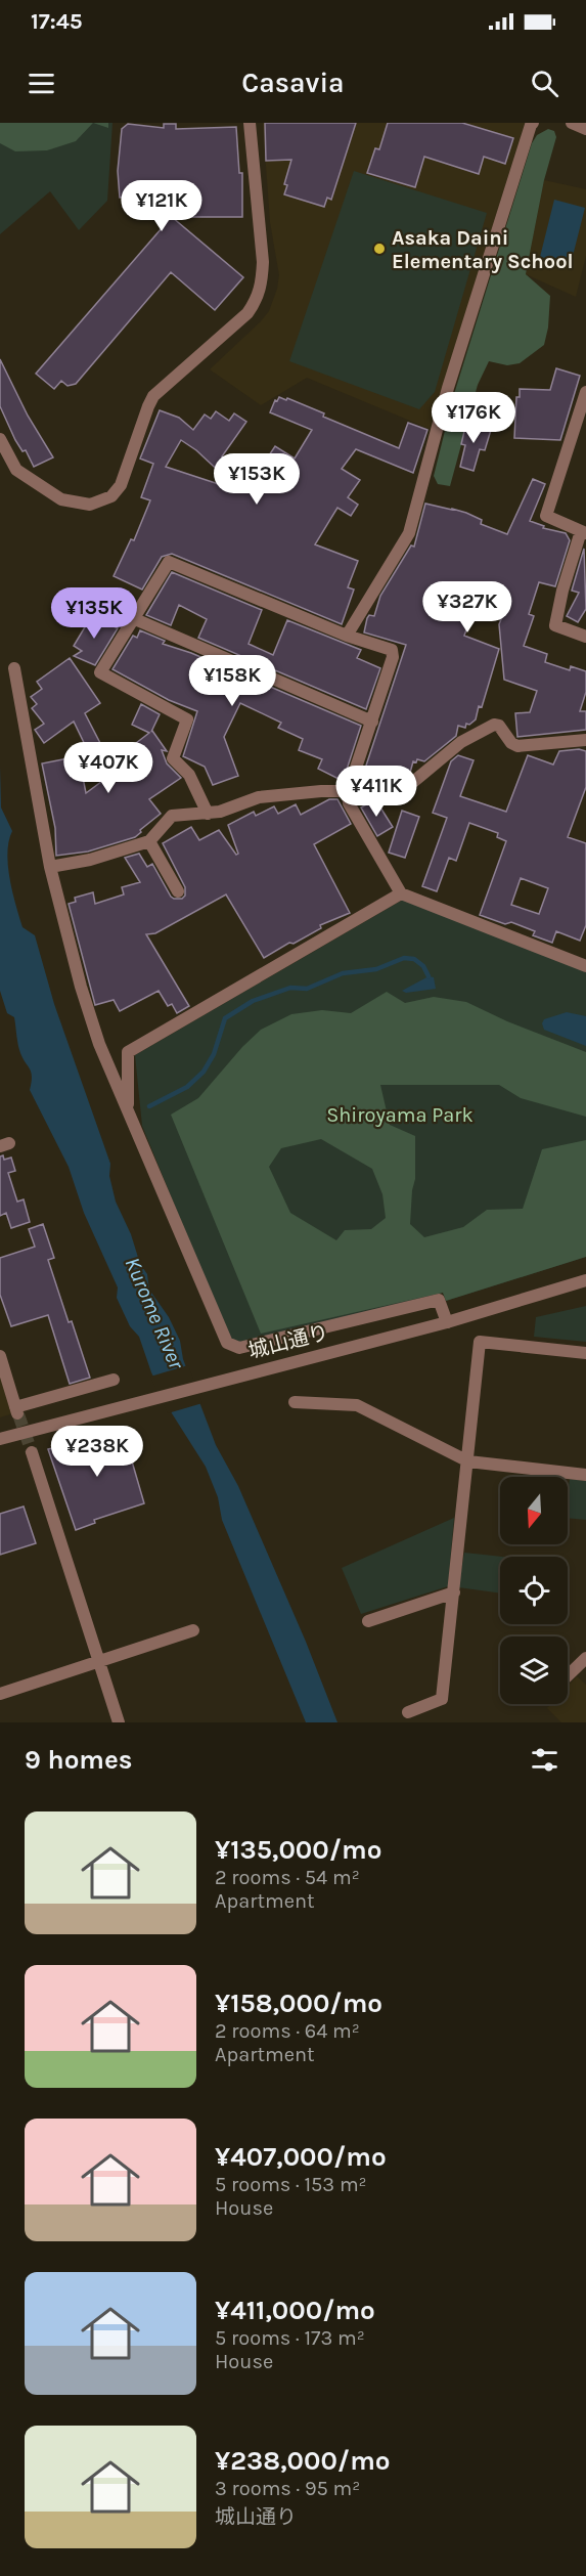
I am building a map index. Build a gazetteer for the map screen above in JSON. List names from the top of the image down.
{
  "streets": {
    "street": ["城山通り"]
  },
  "water": ["Kurome River"],
  "parks": ["Shiroyama Park"],
  "places": ["Asaka Daini Elementary School"],
  "north": "bottom",
  "page": {
    "status": "17:45",
    "header": "Casavia",
    "price": [
      "¥121K",
      "¥176K",
      "¥153K",
      "¥327K",
      "¥135K",
      "¥158K",
      "¥407K",
      "¥411K",
      "¥238K"
    ],
    "heading": "9 homes",
    "list": [
      {
        "name": "¥135,000/mo",
        "note": "2 rooms · 54 m² · Apartment"
      },
      {
        "name": "¥158,000/mo",
        "note": "2 rooms · 64 m² · Apartment"
      },
      {
        "name": "¥407,000/mo",
        "note": "5 rooms · 153 m² · House"
      },
      {
        "name": "¥411,000/mo",
        "note": "5 rooms · 173 m² · House"
      },
      {
        "name": "¥238,000/mo",
        "note": "3 rooms · 95 m² · 城山通り"
      }
    ]
  }
}
